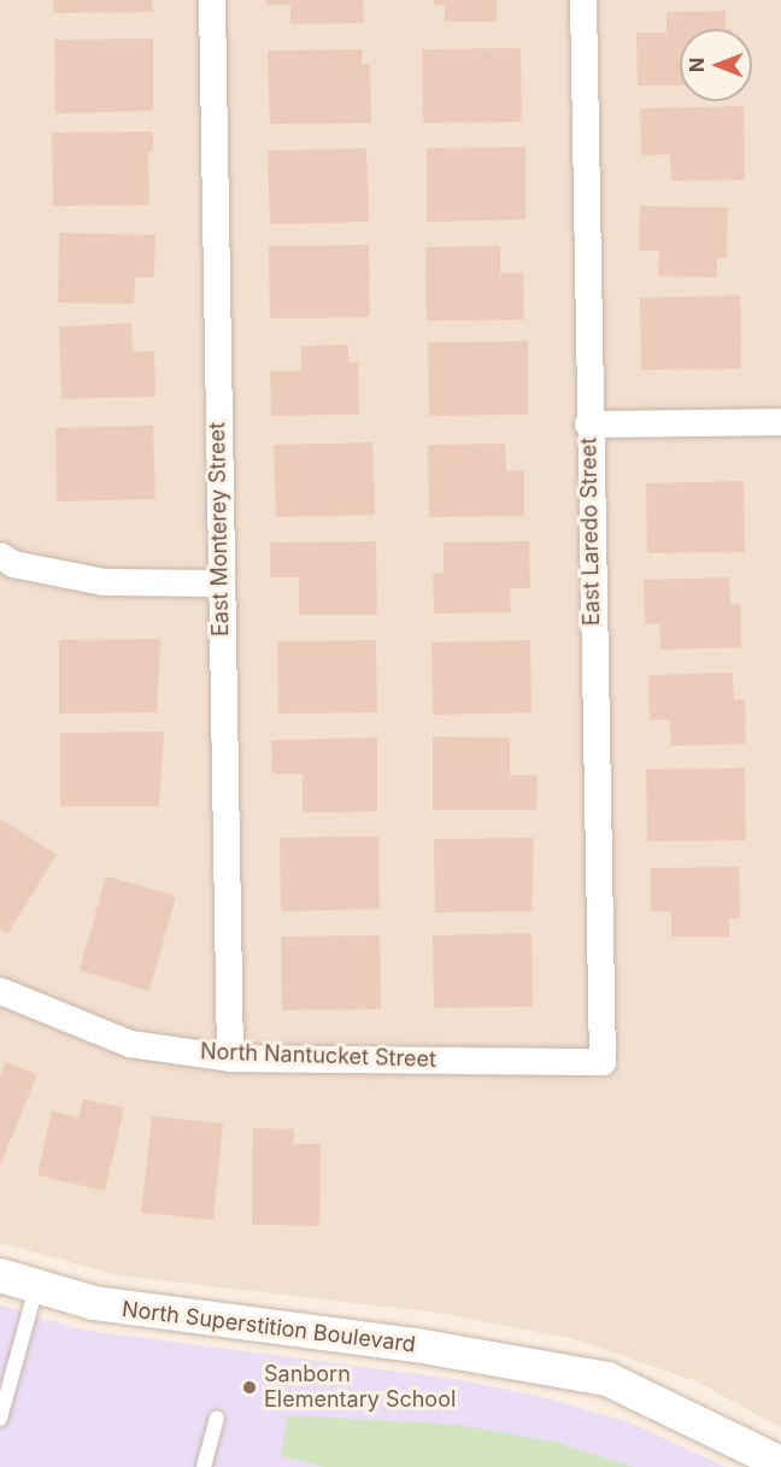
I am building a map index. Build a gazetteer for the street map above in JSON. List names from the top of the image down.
{
  "streets": {
    "street": [
      "East Monterey Street",
      "East Laredo Street",
      "North Nantucket Street",
      "North Superstition Boulevard"
    ]
  },
  "crossings": [
    ["East Monterey Street", "North Nantucket Street"],
    ["East Laredo Street", "North Nantucket Street"]
  ],
  "places": ["Sanborn Elementary School"],
  "north": "left"
}
